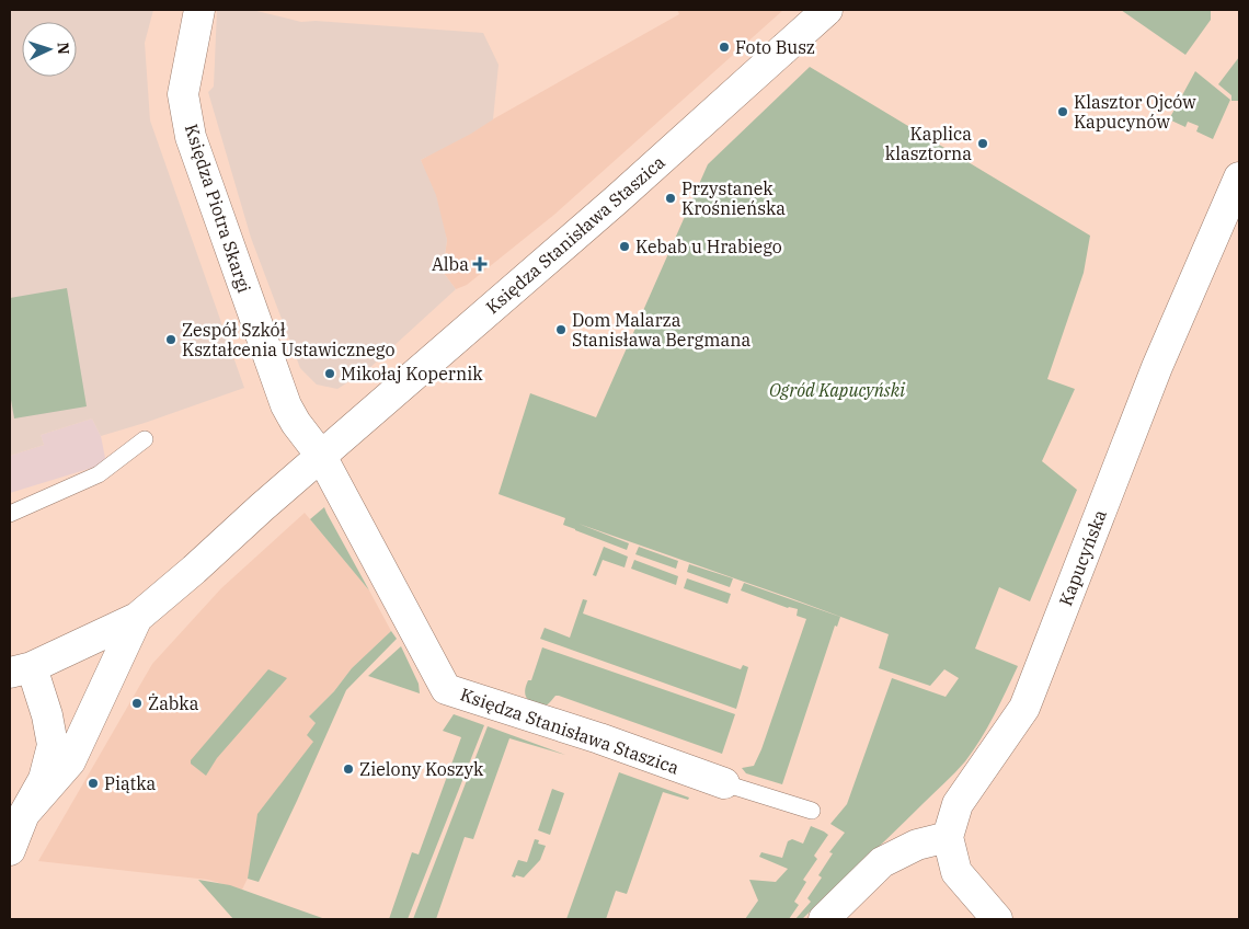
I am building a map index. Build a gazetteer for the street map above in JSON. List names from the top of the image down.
{
  "streets": {
    "street": ["Księdza Piotra Skargi", "Księdza Stanisława Staszica", "Kapucyńska"]
  },
  "crossings": [
    ["Księdza Piotra Skargi", "Księdza Stanisława Staszica"]
  ],
  "parks": ["Ogród Kapucyński"],
  "places": {
    "other": [
      "Foto Busz",
      "Klasztor Ojców Kapucynów",
      "Kaplica klasztorna",
      "Przystanek Krośnieńska",
      "Kebab u Hrabiego",
      "Dom Malarza Stanisława Bergmana",
      "Zespół Szkół Kształcenia Ustawicznego",
      "Mikołaj Kopernik",
      "Żabka",
      "Zielony Koszyk",
      "Piątka"
    ],
    "health": ["Alba"]
  },
  "north": "right"
}
